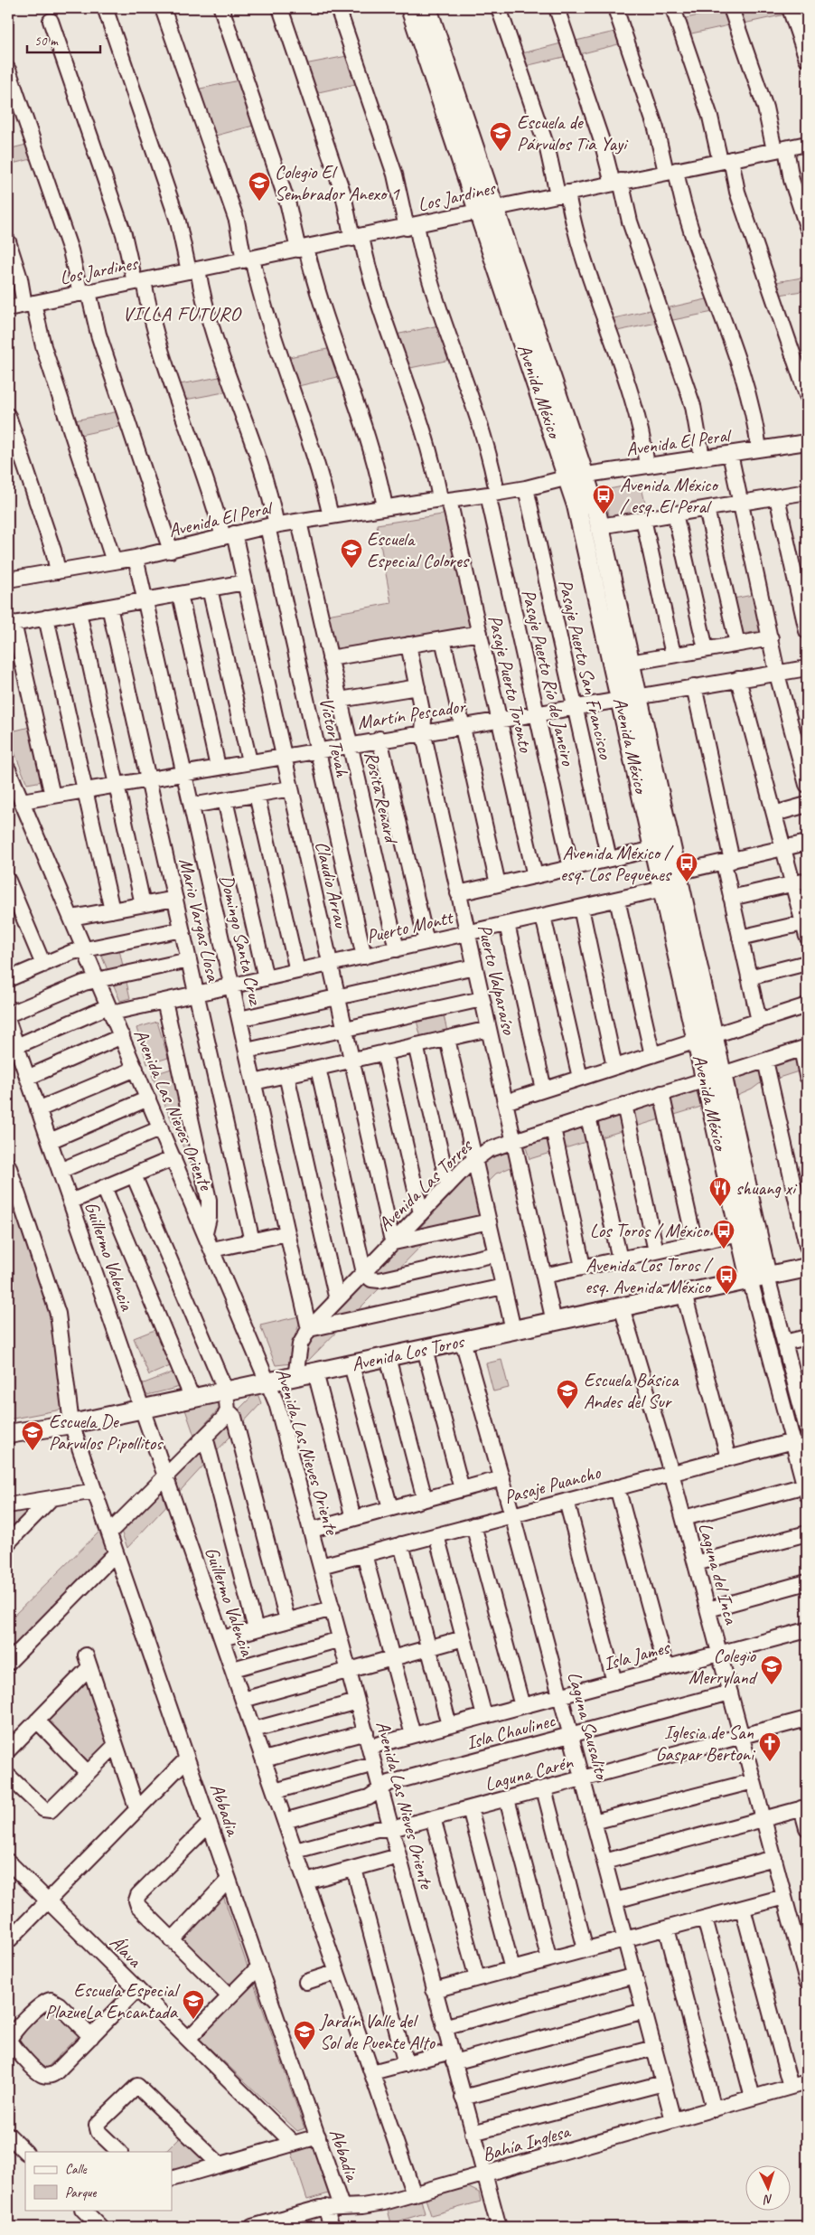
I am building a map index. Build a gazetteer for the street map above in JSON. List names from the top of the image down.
{
  "streets": {
    "main road": ["Avenida México", "Avenida Los Toros"],
    "street": [
      "Los Jardines",
      "Avenida El Peral",
      "Pasaje Puerto San Francisco",
      "Pasaje Puerto Río de Janeiro",
      "Pasaje Puerto Toronto",
      "Martín Pescador",
      "Víctor Tevah",
      "Rosita Renard",
      "Claudio Arrau",
      "Mario Vargas Llosa",
      "Puerto Montt",
      "Domingo Santa Cruz",
      "Puerto Valparaíso",
      "Avenida Las Nieves Oriente",
      "Avenida Las Torres",
      "Guillermo Valencia",
      "Pasaje Puancho",
      "Laguna del Inca",
      "Isla James",
      "Laguna Sausalito",
      "Isla Chaulinec",
      "Laguna Carén",
      "Abbadia",
      "Álava",
      "Bahía Inglesa"
    ]
  },
  "crossings": [
    ["Los Jardines", "Avenida México"],
    ["Los Jardines", "Pasaje Puerto Río de Janeiro"],
    ["Los Jardines", "Pasaje Puerto Toronto"],
    ["Los Jardines", "Víctor Tevah"],
    ["Los Jardines", "Claudio Arrau"],
    ["Avenida México", "Avenida El Peral"],
    ["Avenida México", "Martín Pescador"],
    ["Avenida México", "Puerto Montt"],
    ["Avenida México", "Avenida Las Torres"],
    ["Avenida México", "Avenida Los Toros"],
    ["Avenida México", "Pasaje Puancho"],
    ["Avenida El Peral", "Pasaje Puerto San Francisco"],
    ["Avenida El Peral", "Pasaje Puerto Río de Janeiro"],
    ["Avenida El Peral", "Pasaje Puerto Toronto"],
    ["Avenida El Peral", "Víctor Tevah"],
    ["Avenida El Peral", "Rosita Renard"],
    ["Avenida El Peral", "Claudio Arrau"],
    ["Avenida El Peral", "Domingo Santa Cruz"],
    ["Pasaje Puerto San Francisco", "Martín Pescador"],
    ["Pasaje Puerto Río de Janeiro", "Martín Pescador"],
    ["Pasaje Puerto Toronto", "Martín Pescador"],
    ["Martín Pescador", "Víctor Tevah"],
    ["Martín Pescador", "Rosita Renard"],
    ["Martín Pescador", "Claudio Arrau"],
    ["Martín Pescador", "Mario Vargas Llosa"],
    ["Martín Pescador", "Domingo Santa Cruz"],
    ["Martín Pescador", "Puerto Valparaíso"],
    ["Martín Pescador", "Avenida Las Nieves Oriente"],
    ["Víctor Tevah", "Puerto Montt"],
    ["Rosita Renard", "Puerto Montt"],
    ["Claudio Arrau", "Puerto Montt"],
    ["Claudio Arrau", "Avenida Las Torres"],
    ["Mario Vargas Llosa", "Puerto Montt"],
    ["Puerto Montt", "Domingo Santa Cruz"],
    ["Puerto Montt", "Puerto Valparaíso"],
    ["Puerto Montt", "Avenida Las Nieves Oriente"],
    ["Puerto Montt", "Guillermo Valencia"],
    ["Domingo Santa Cruz", "Avenida Las Torres"],
    ["Puerto Valparaíso", "Avenida Las Torres"],
    ["Puerto Valparaíso", "Avenida Los Toros"],
    ["Avenida Las Nieves Oriente", "Avenida Los Toros"],
    ["Avenida Las Nieves Oriente", "Pasaje Puancho"],
    ["Avenida Las Nieves Oriente", "Isla James"],
    ["Avenida Las Nieves Oriente", "Isla Chaulinec"],
    ["Avenida Las Nieves Oriente", "Laguna Carén"],
    ["Avenida Las Nieves Oriente", "Bahía Inglesa"],
    ["Avenida Las Torres", "Avenida Los Toros"],
    ["Guillermo Valencia", "Avenida Los Toros"],
    ["Guillermo Valencia", "Isla James"],
    ["Guillermo Valencia", "Isla Chaulinec"],
    ["Guillermo Valencia", "Laguna Carén"],
    ["Guillermo Valencia", "Bahía Inglesa"],
    ["Avenida Los Toros", "Laguna del Inca"],
    ["Avenida Los Toros", "Laguna Sausalito"],
    ["Avenida Los Toros", "Abbadia"],
    ["Pasaje Puancho", "Laguna del Inca"],
    ["Pasaje Puancho", "Laguna Sausalito"],
    ["Laguna del Inca", "Isla James"],
    ["Laguna del Inca", "Isla Chaulinec"],
    ["Laguna del Inca", "Laguna Carén"],
    ["Isla James", "Laguna Sausalito"],
    ["Laguna Sausalito", "Isla Chaulinec"],
    ["Laguna Sausalito", "Laguna Carén"],
    ["Laguna Sausalito", "Bahía Inglesa"],
    ["Abbadia", "Bahía Inglesa"]
  ],
  "districts": ["VILLA FUTURO"],
  "places": {
    "school or university": [
      "Escuela de Párvulos Tia Yayi",
      "Colegio El Sembrador Anexo 1",
      "Escuela Especial Colores",
      "Escuela Básica Andes del Sur",
      "Escuela De Parvulos Pipollitos",
      "Colegio Merryland",
      "Escuela Especial PlazueLa Encantada",
      "Jardín Valle del Sol de Puente Alto"
    ],
    "bus stop": [
      "Avenida México / esq. El Peral",
      "Avenida México / esq. Los Pequenes",
      "Los Toros / México",
      "Avenida Los Toros / esq. Avenida México"
    ],
    "restaurant": ["shuang xi"],
    "church": ["Iglesia de San Gaspar Bertoni"]
  },
  "legend": ["Calle", "Parque"],
  "scale_bar": "50 m",
  "north": "bottom"
}
